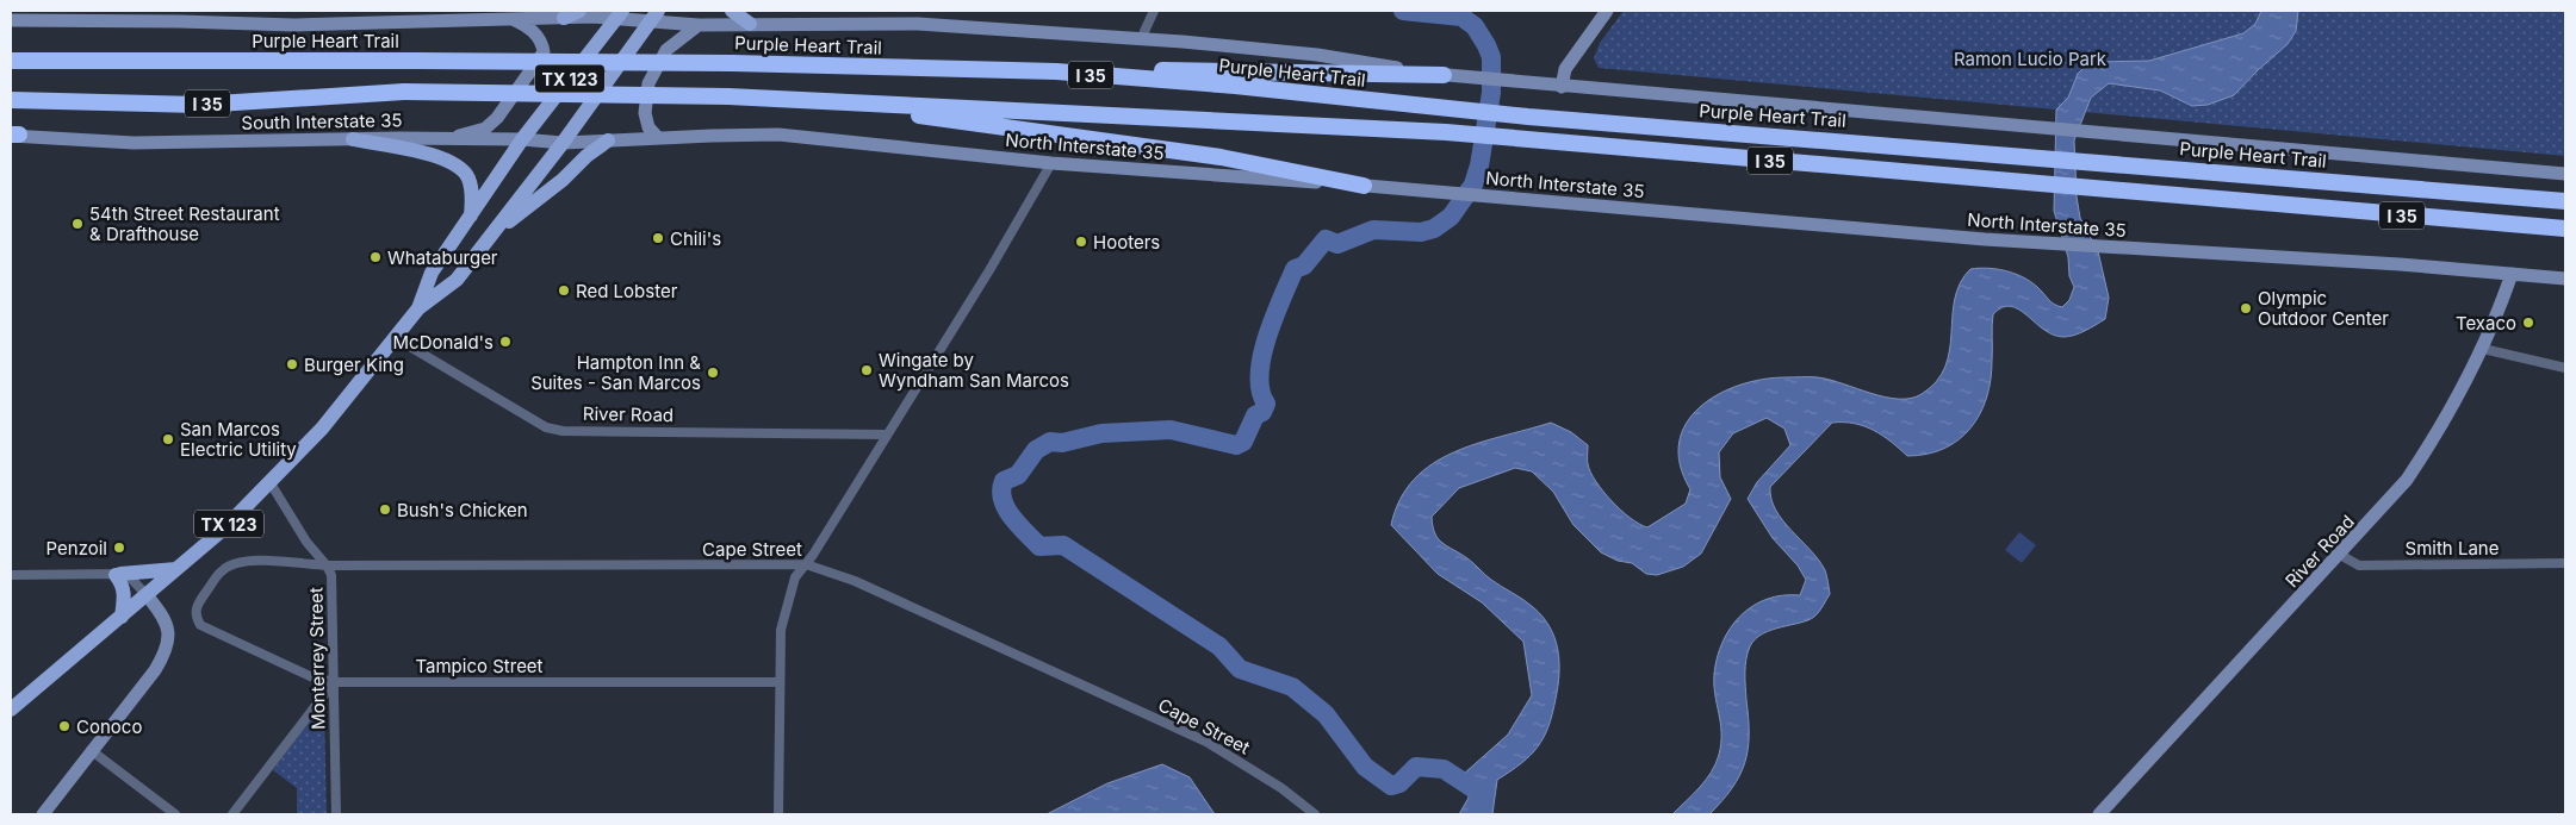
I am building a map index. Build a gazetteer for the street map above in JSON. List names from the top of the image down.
{
  "streets": {
    "highway": ["Purple Heart Trail", "I 35"],
    "main road": [
      "TX 123",
      "South Interstate 35",
      "North Interstate 35",
      "River Road"
    ],
    "street": [
      "Smith Lane",
      "Cape Street",
      "Monterrey Street",
      "Tampico Street"
    ]
  },
  "crossings": [
    ["TX 123", "South Interstate 35"],
    ["TX 123", "North Interstate 35"],
    ["TX 123", "River Road"],
    ["TX 123", "Monterrey Street"],
    ["South Interstate 35", "North Interstate 35"],
    ["North Interstate 35", "River Road"],
    ["River Road", "Smith Lane"],
    ["Cape Street", "Monterrey Street"],
    ["Cape Street", "Tampico Street"],
    ["Monterrey Street", "Tampico Street"]
  ],
  "parks": ["Ramon Lucio Park"],
  "places": [
    "54th Street Restaurant & Drafthouse",
    "Chili's",
    "Hooters",
    "Whataburger",
    "Red Lobster",
    "Olympic Outdoor Center",
    "Texaco",
    "McDonald's",
    "Burger King",
    "Wingate by Wyndham San Marcos",
    "Hampton Inn & Suites - San Marcos",
    "San Marcos Electric Utility",
    "Bush's Chicken",
    "Penzoil",
    "Conoco"
  ]
}
